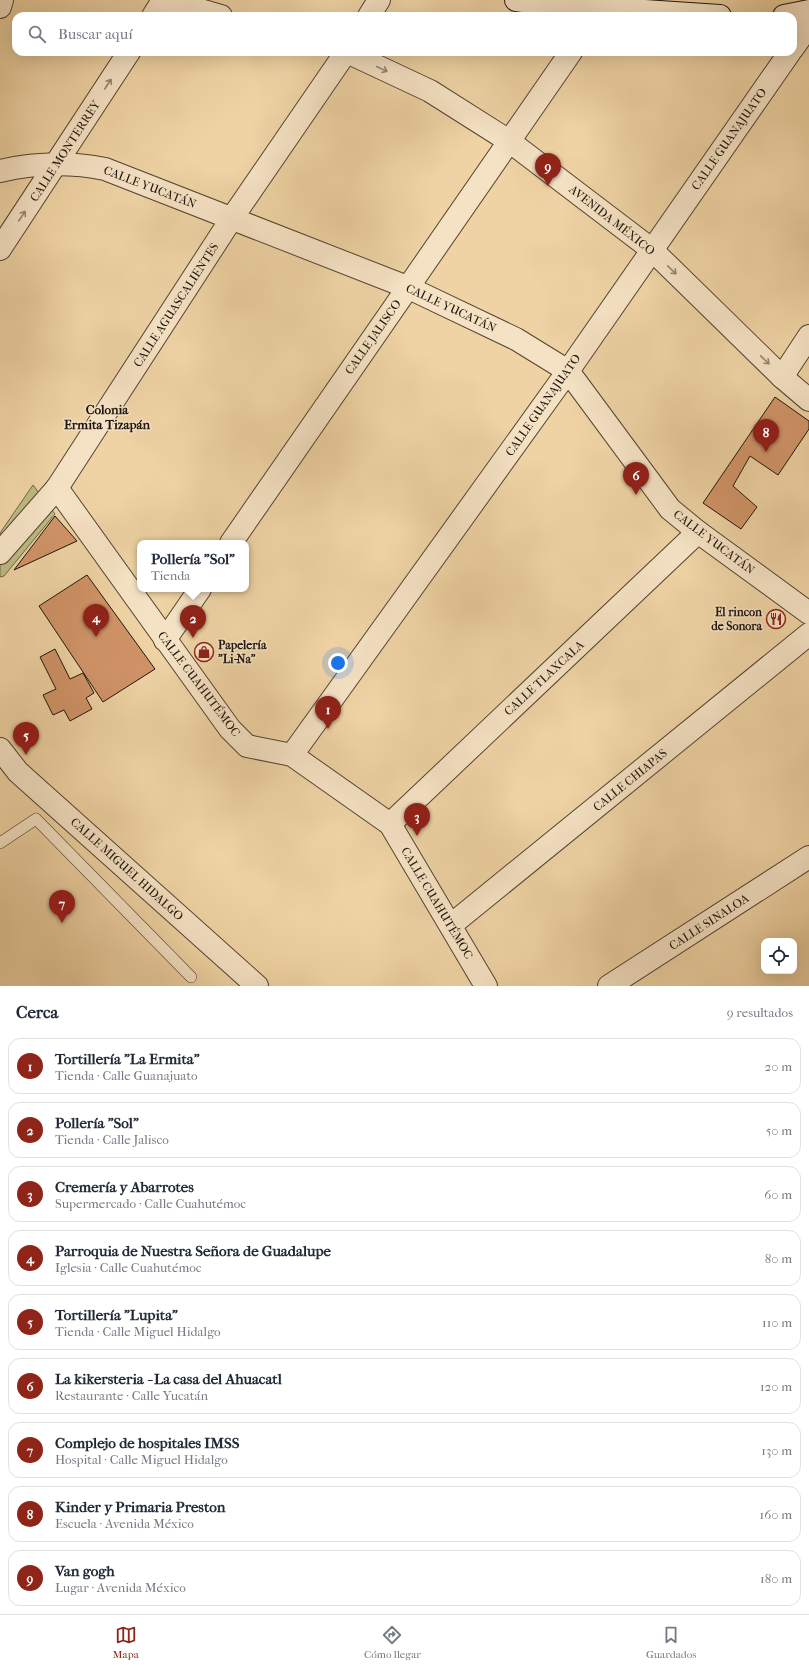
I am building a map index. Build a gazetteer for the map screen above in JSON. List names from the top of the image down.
{
  "streets": {
    "street": [
      "CALLE GUANAJUATO",
      "CALLE MONTERREY",
      "CALLE YUCATÁN",
      "AVENIDA MÉXICO",
      "CALLE AGUASCALIENTES",
      "CALLE JALISCO",
      "CALLE TLAXCALA",
      "CALLE CUAHUTÉMOC",
      "CALLE CHIAPAS",
      "CALLE MIGUEL HIDALGO",
      "CALLE SINALOA"
    ]
  },
  "crossings": [
    ["CALLE GUANAJUATO", "CALLE YUCATÁN"],
    ["CALLE GUANAJUATO", "AVENIDA MÉXICO"],
    ["CALLE GUANAJUATO", "CALLE CUAHUTÉMOC"],
    ["CALLE MONTERREY", "CALLE YUCATÁN"],
    ["CALLE YUCATÁN", "CALLE AGUASCALIENTES"],
    ["CALLE YUCATÁN", "CALLE JALISCO"],
    ["CALLE YUCATÁN", "CALLE TLAXCALA"],
    ["AVENIDA MÉXICO", "CALLE JALISCO"],
    ["CALLE AGUASCALIENTES", "CALLE CUAHUTÉMOC"],
    ["CALLE TLAXCALA", "CALLE CUAHUTÉMOC"],
    ["CALLE CUAHUTÉMOC", "CALLE CHIAPAS"]
  ],
  "one_way": ["CALLE MONTERREY", "AVENIDA MÉXICO"],
  "districts": ["Colonia Ermita Tizapán"],
  "places": {
    "restaurant": ["El rincon de Sonora"],
    "shop": ["Papelería \"Li-Na\""]
  },
  "page": {
    "search": "Buscar aquí",
    "pins": [
      "9",
      "8",
      "6",
      "4",
      "2",
      "1",
      "5",
      "3",
      "7"
    ],
    "popup": ["Pollería \"Sol\"", "Tienda"],
    "heading": ["Cerca", "9 resultados"],
    "list": [
      {
        "mark": "1",
        "name": "Tortillería \"La Ermita\"",
        "note": "Tienda · Calle Guanajuato",
        "value": "20 m"
      },
      {
        "mark": "2",
        "name": "Pollería \"Sol\"",
        "note": "Tienda · Calle Jalisco",
        "value": "50 m"
      },
      {
        "mark": "3",
        "name": "Cremería y Abarrotes",
        "note": "Supermercado · Calle Cuahutémoc",
        "value": "60 m"
      },
      {
        "mark": "4",
        "name": "Parroquia de Nuestra Señora de Guadalupe",
        "note": "Iglesia · Calle Cuahutémoc",
        "value": "80 m"
      },
      {
        "mark": "5",
        "name": "Tortillería \"Lupita\"",
        "note": "Tienda · Calle Miguel Hidalgo",
        "value": "110 m"
      },
      {
        "mark": "6",
        "name": "La kikersteria - La casa del Ahuacatl",
        "note": "Restaurante · Calle Yucatán",
        "value": "120 m"
      },
      {
        "mark": "7",
        "name": "Complejo de hospitales IMSS",
        "note": "Hospital · Calle Miguel Hidalgo",
        "value": "130 m"
      },
      {
        "mark": "8",
        "name": "Kinder y Primaria Preston",
        "note": "Escuela · Avenida México",
        "value": "160 m"
      },
      {
        "mark": "9",
        "name": "Van gogh",
        "note": "Lugar · Avenida México",
        "value": "180 m"
      }
    ],
    "nav": ["Mapa", "Cómo llegar", "Guardados"]
  }
}
